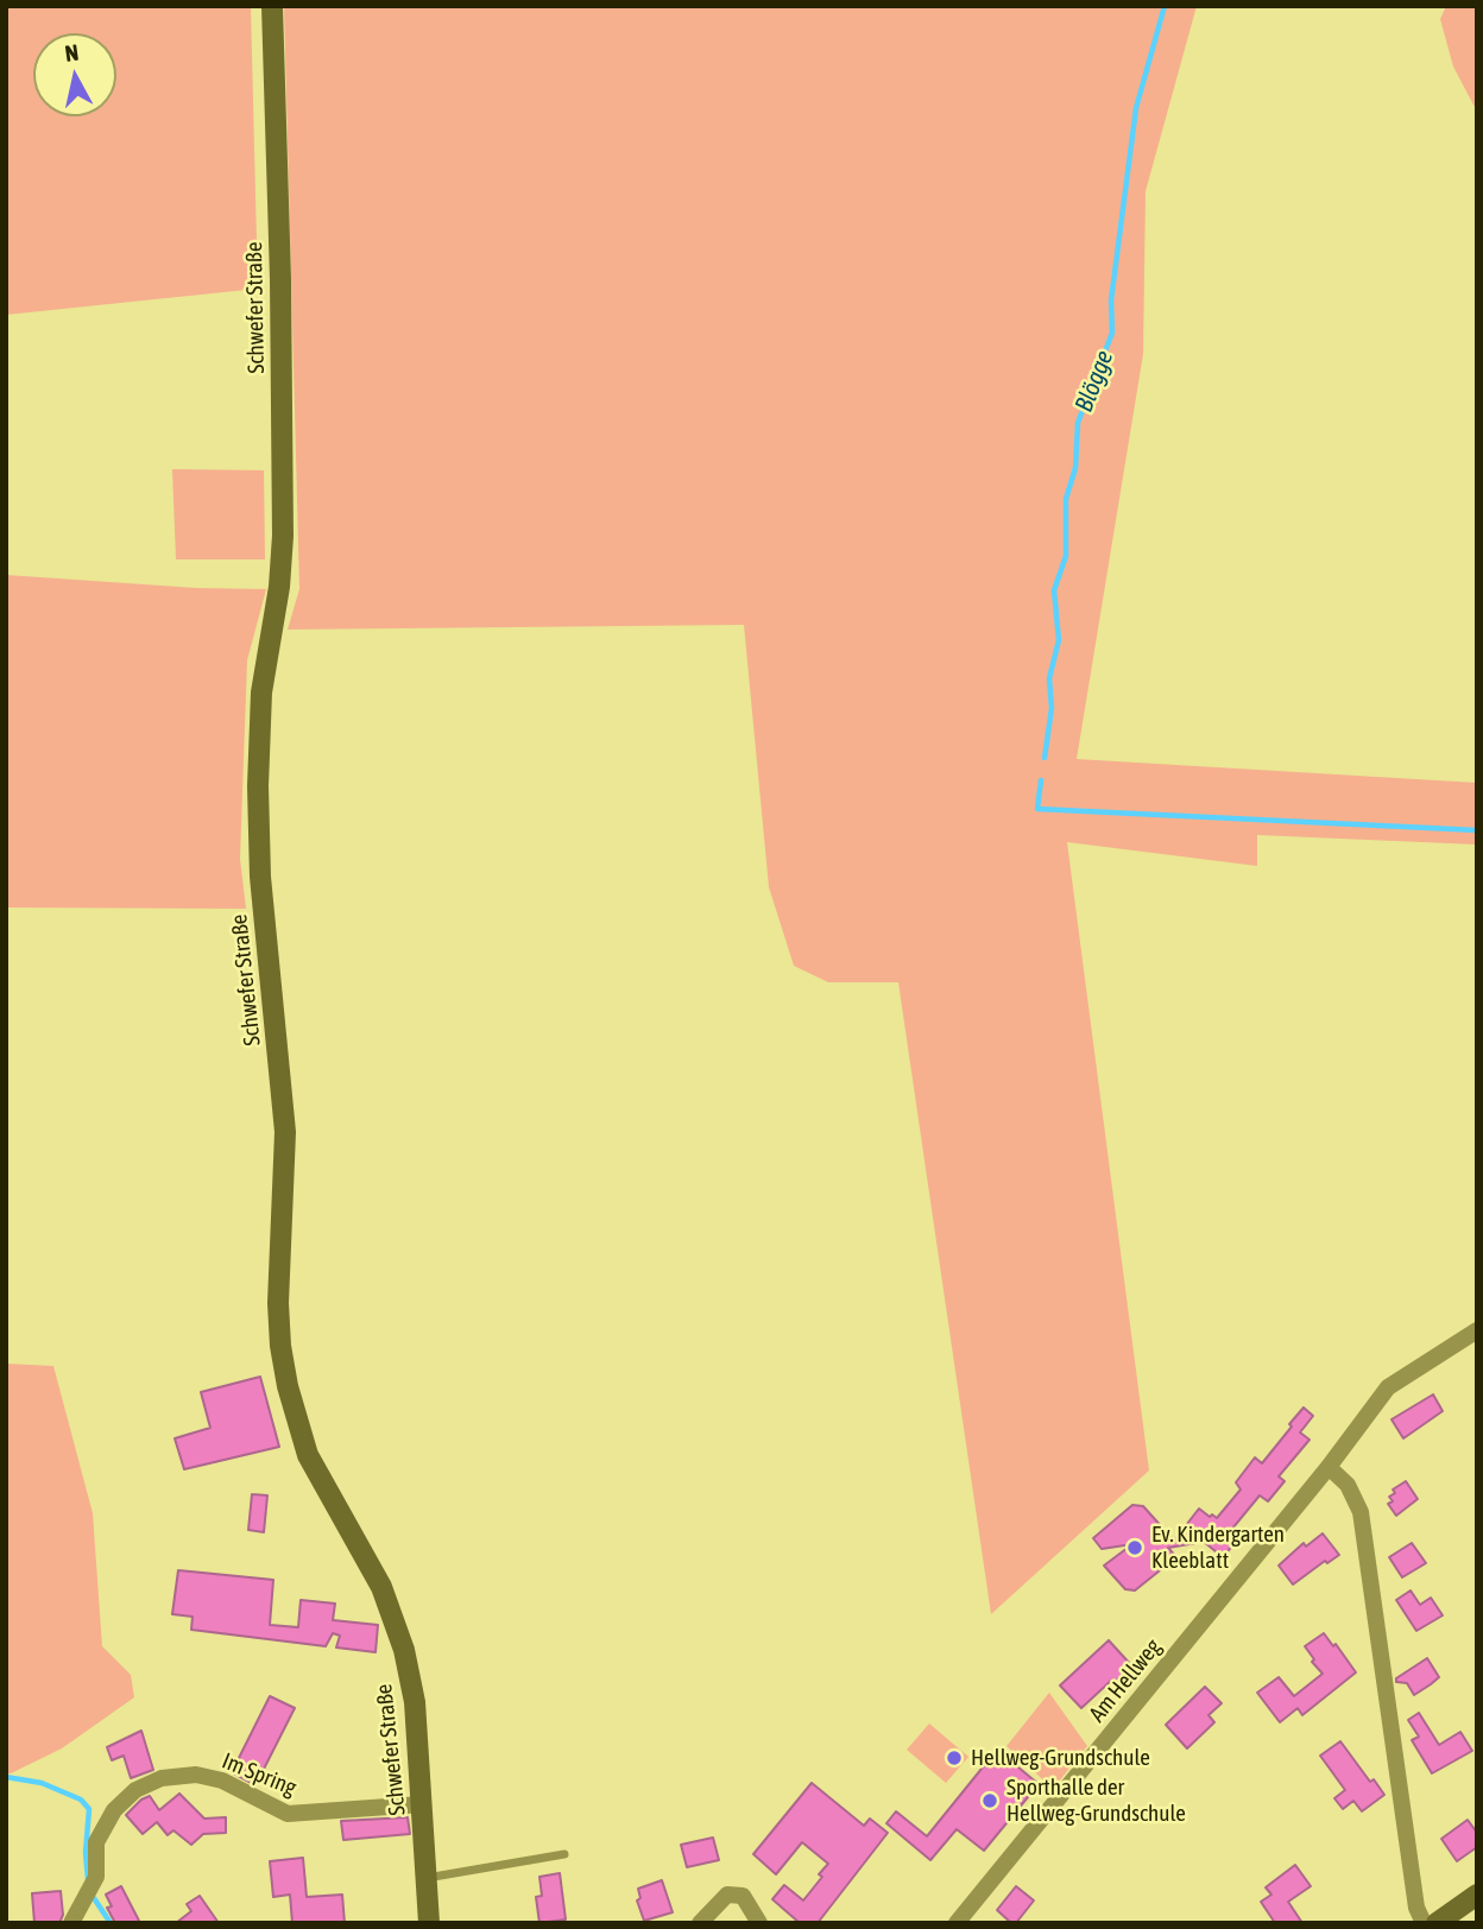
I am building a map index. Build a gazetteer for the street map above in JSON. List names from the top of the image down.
{
  "streets": {
    "street": ["Schwefer Straße", "Am Hellweg", "Im Spring"]
  },
  "crossings": [
    ["Schwefer Straße", "Im Spring"]
  ],
  "water": ["Blögge"],
  "places": ["Ev. Kindergarten Kleeblatt", "Hellweg-Grundschule", "Sporthalle der Hellweg-Grundschule"],
  "north": "top"
}
